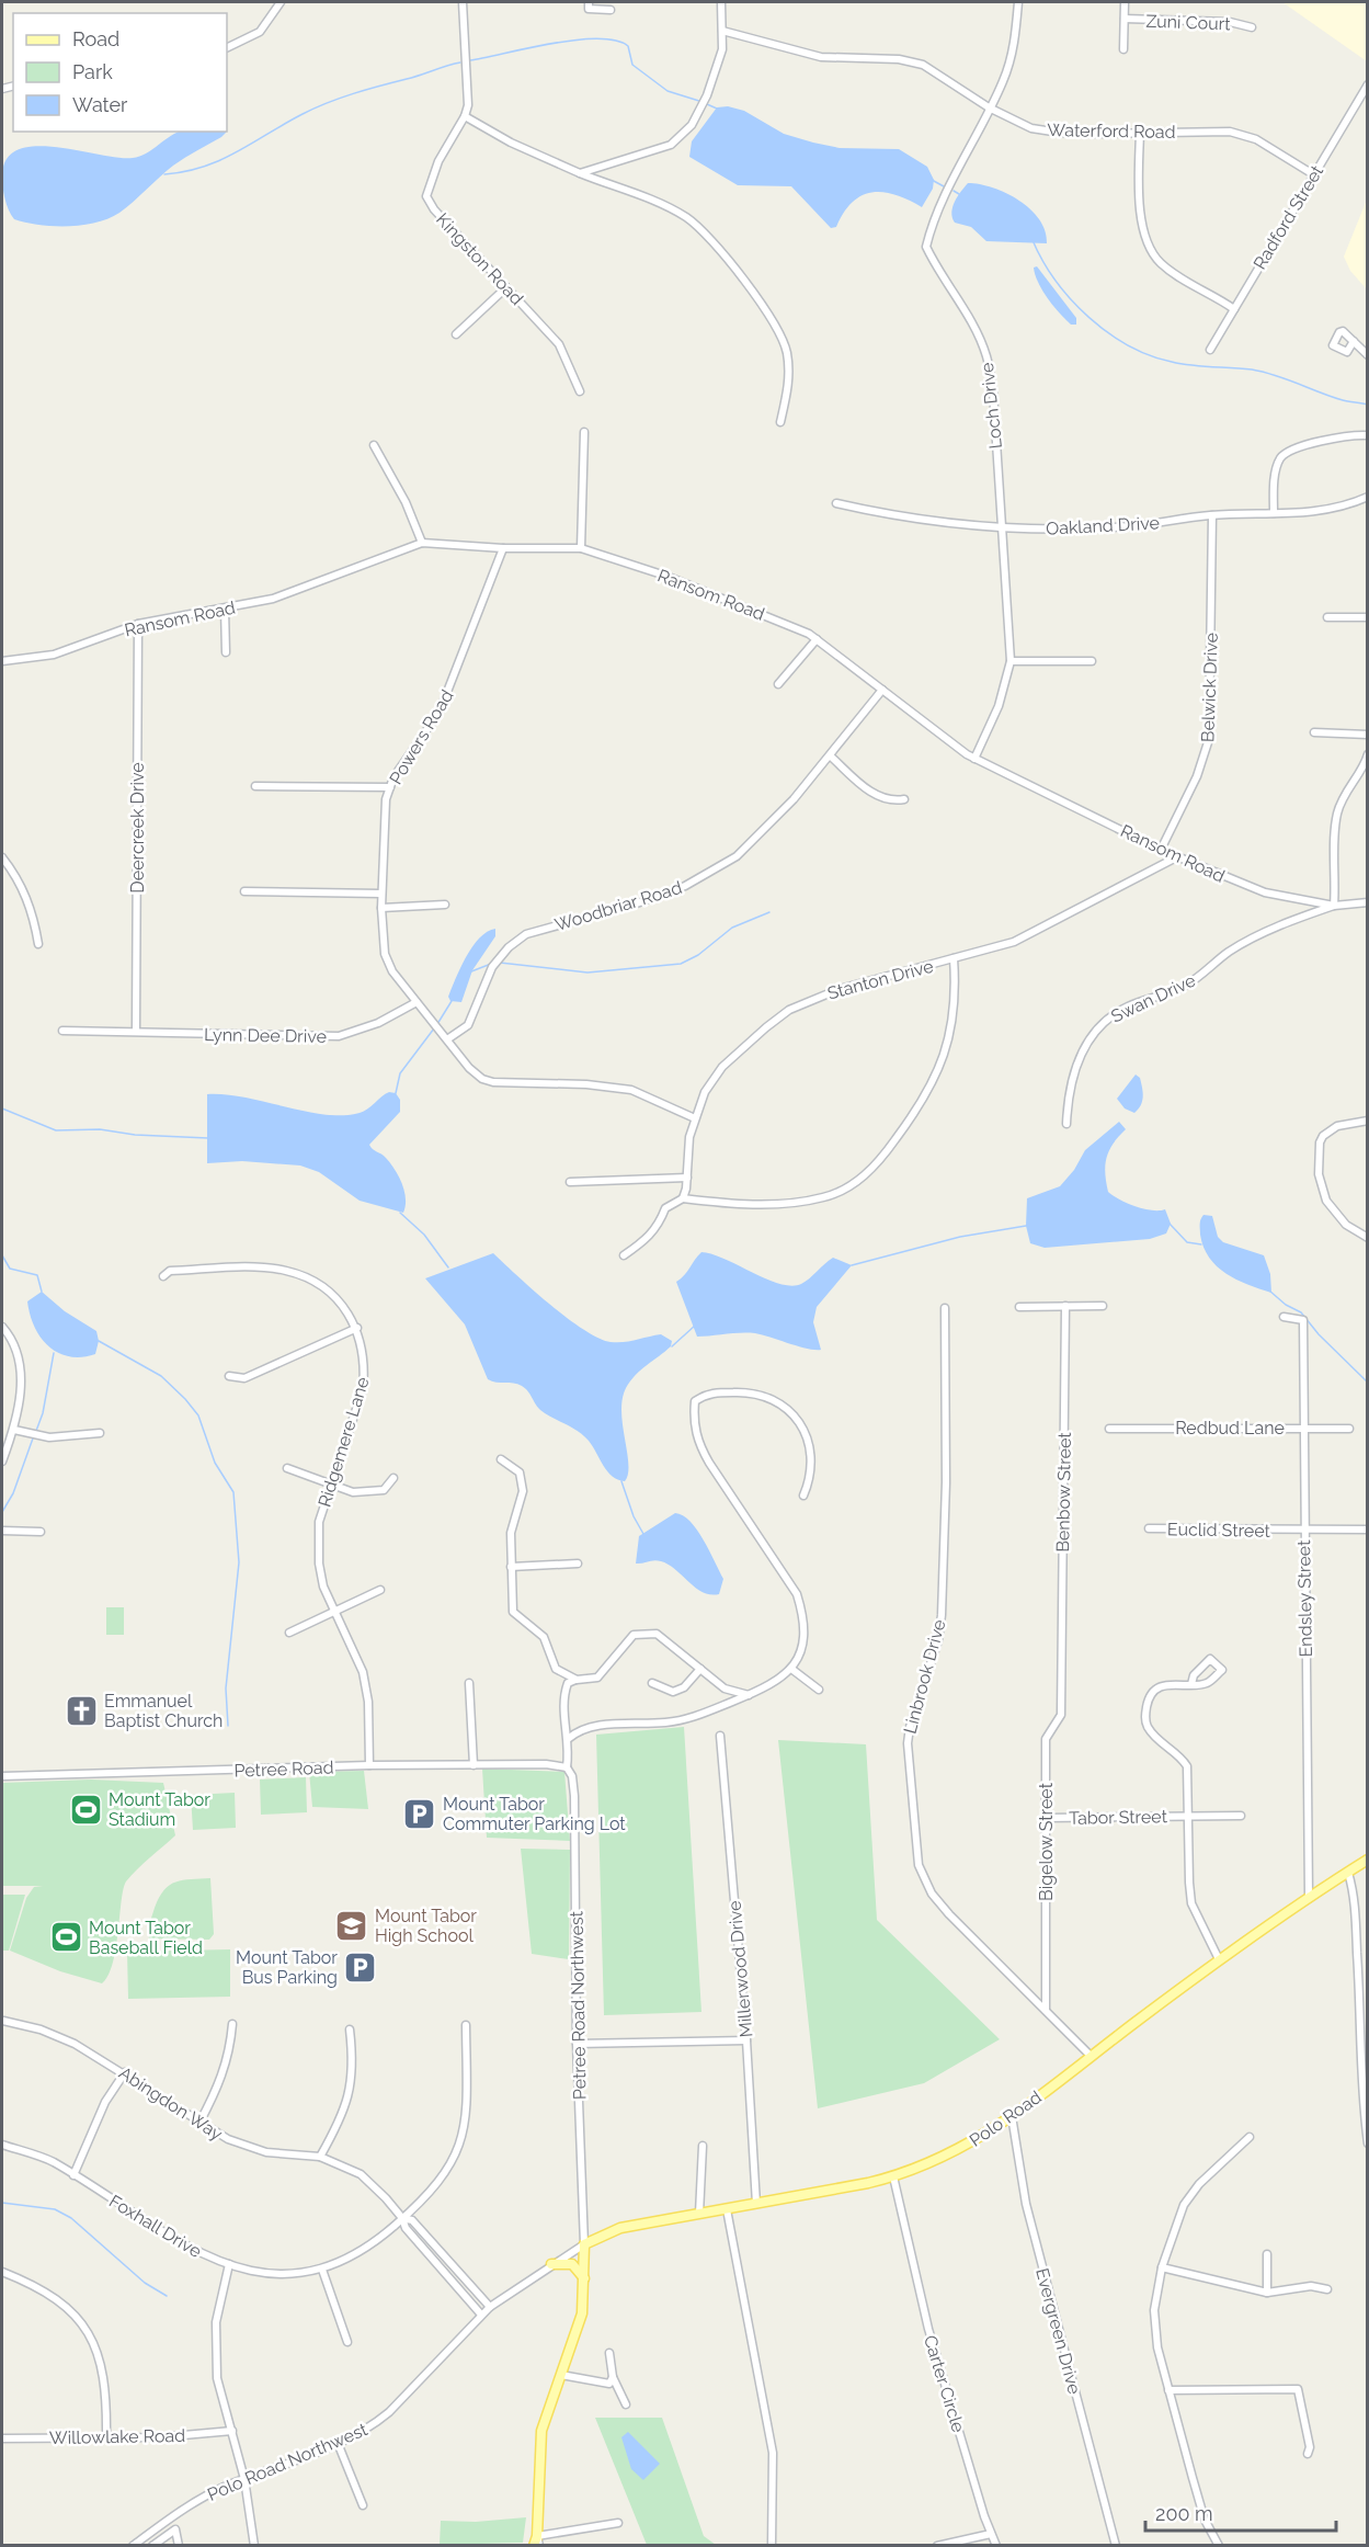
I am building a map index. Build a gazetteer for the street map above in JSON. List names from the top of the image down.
{
  "streets": {
    "main road": ["Polo Road"],
    "street": [
      "Zuni Court",
      "Waterford Road",
      "Radford Street",
      "Kingston Road",
      "Loch Drive",
      "Oakland Drive",
      "Ransom Road",
      "Belwick Drive",
      "Powers Road",
      "Deercreek Drive",
      "Woodbriar Road",
      "Stanton Drive",
      "Swan Drive",
      "Lynn Dee Drive",
      "Redbud Lane",
      "Ridgemere Lane",
      "Benbow Street",
      "Euclid Street",
      "Endsley Street",
      "Linbrook Drive",
      "Petree Road",
      "Tabor Street",
      "Bigelow Street",
      "Millerwood Drive",
      "Petree Road Northwest",
      "Abingdon Way",
      "Foxhall Drive",
      "Evergreen Drive",
      "Carter Circle",
      "Willowlake Road",
      "Polo Road Northwest"
    ]
  },
  "crossings": [
    ["Waterford Road", "Radford Street"],
    ["Waterford Road", "Loch Drive"],
    ["Loch Drive", "Oakland Drive"],
    ["Loch Drive", "Ransom Road"],
    ["Oakland Drive", "Belwick Drive"],
    ["Ransom Road", "Belwick Drive"],
    ["Ransom Road", "Powers Road"],
    ["Ransom Road", "Deercreek Drive"],
    ["Ransom Road", "Woodbriar Road"],
    ["Ransom Road", "Stanton Drive"],
    ["Ransom Road", "Swan Drive"],
    ["Powers Road", "Lynn Dee Drive"],
    ["Deercreek Drive", "Lynn Dee Drive"],
    ["Redbud Lane", "Endsley Street"],
    ["Ridgemere Lane", "Petree Road"],
    ["Benbow Street", "Bigelow Street"],
    ["Euclid Street", "Endsley Street"],
    ["Endsley Street", "Polo Road"],
    ["Linbrook Drive", "Bigelow Street"],
    ["Linbrook Drive", "Polo Road"],
    ["Petree Road", "Petree Road Northwest"],
    ["Tabor Street", "Bigelow Street"],
    ["Tabor Street", "Polo Road"],
    ["Millerwood Drive", "Polo Road"],
    ["Petree Road Northwest", "Polo Road"],
    ["Petree Road Northwest", "Polo Road Northwest"],
    ["Abingdon Way", "Foxhall Drive"],
    ["Abingdon Way", "Polo Road Northwest"],
    ["Polo Road", "Evergreen Drive"],
    ["Polo Road", "Carter Circle"],
    ["Polo Road", "Polo Road Northwest"]
  ],
  "places": {
    "church": ["Emmanuel Baptist Church"],
    "sports": ["Mount Tabor Stadium", "Mount Tabor Baseball Field"],
    "parking": ["Mount Tabor Commuter Parking Lot", "Mount Tabor Bus Parking"],
    "school or university": ["Mount Tabor High School"]
  },
  "legend": ["Road", "Park", "Water"],
  "scale_bar": "200 m"
}
